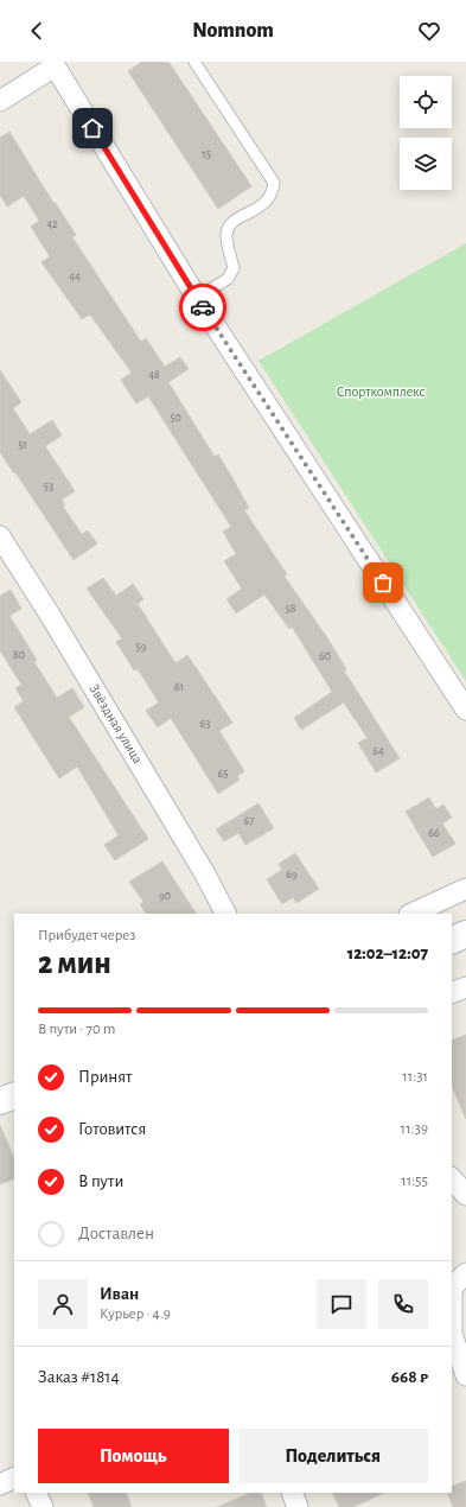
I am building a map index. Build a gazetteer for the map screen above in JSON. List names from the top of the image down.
{
  "streets": {
    "street": ["Звёздная улица"]
  },
  "parks": ["Спорткомплекс"],
  "house_numbers": [
    "15",
    "42",
    "44",
    "48",
    "50",
    "51",
    "53",
    "58",
    "59",
    "80",
    "60",
    "61",
    "63",
    "64",
    "65",
    "67",
    "66",
    "69",
    "90"
  ],
  "page": {
    "header": "Nomnom",
    "heading": ["2 мин", "Прибудет через", "12:02–12:07"],
    "panel": [
      "Иван",
      "Курьер · 4.9",
      "Заказ #1814",
      "668 ₽"
    ],
    "bar": "В пути · 70 m",
    "list": [
      ["Принят", "11:31"],
      ["Готовится", "11:39"],
      ["В пути", "11:55"],
      "Доставлен"
    ],
    "buttons": ["Помощь", "Поделиться"]
  }
}
